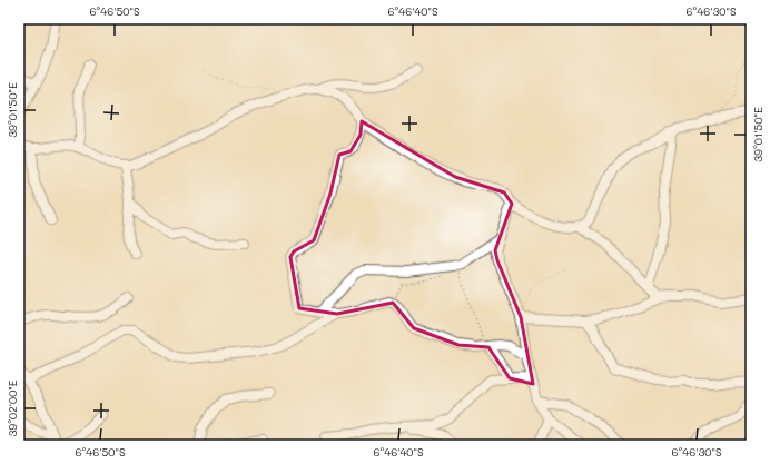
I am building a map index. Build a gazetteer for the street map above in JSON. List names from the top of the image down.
{
  "coordinates": [
    "6°46'50\"S",
    "6°46'40\"S",
    "6°46'30\"S",
    "39°01'50\"E",
    "39°02'00\"E"
  ]
}
